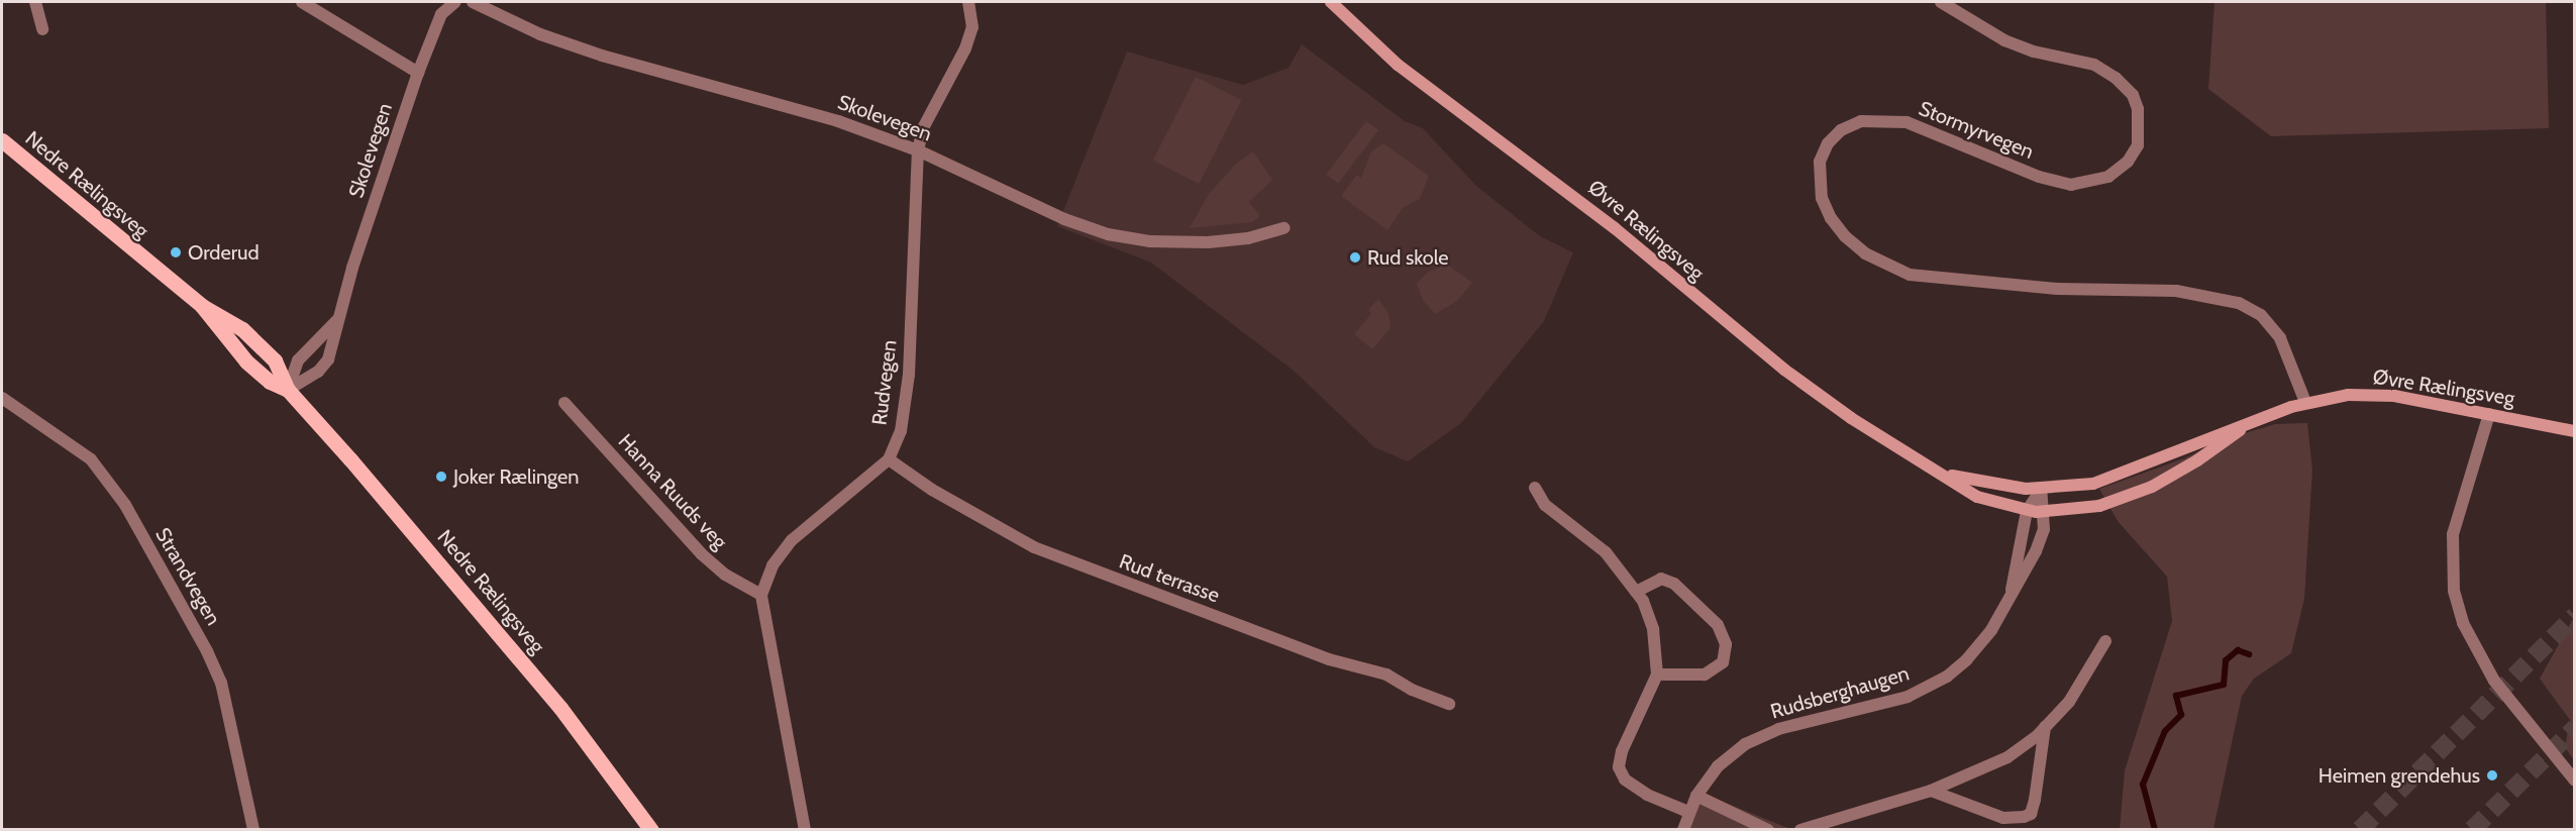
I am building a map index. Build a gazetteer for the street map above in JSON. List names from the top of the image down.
{
  "streets": {
    "main road": ["Nedre Rælingsveg", "Øvre Rælingsveg"],
    "street": [
      "Skolevegen",
      "Stormyrvegen",
      "Rudvegen",
      "Hanna Ruuds veg",
      "Strandvegen",
      "Rud terrasse",
      "Rudsberghaugen"
    ]
  },
  "crossings": [
    ["Skolevegen", "Nedre Rælingsveg"],
    ["Skolevegen", "Rudvegen"],
    ["Stormyrvegen", "Øvre Rælingsveg"],
    ["Øvre Rælingsveg", "Rudsberghaugen"],
    ["Rudvegen", "Hanna Ruuds veg"],
    ["Rudvegen", "Rud terrasse"]
  ],
  "places": [
    "Orderud",
    "Rud skole",
    "Joker Rælingen",
    "Heimen grendehus"
  ]
}
